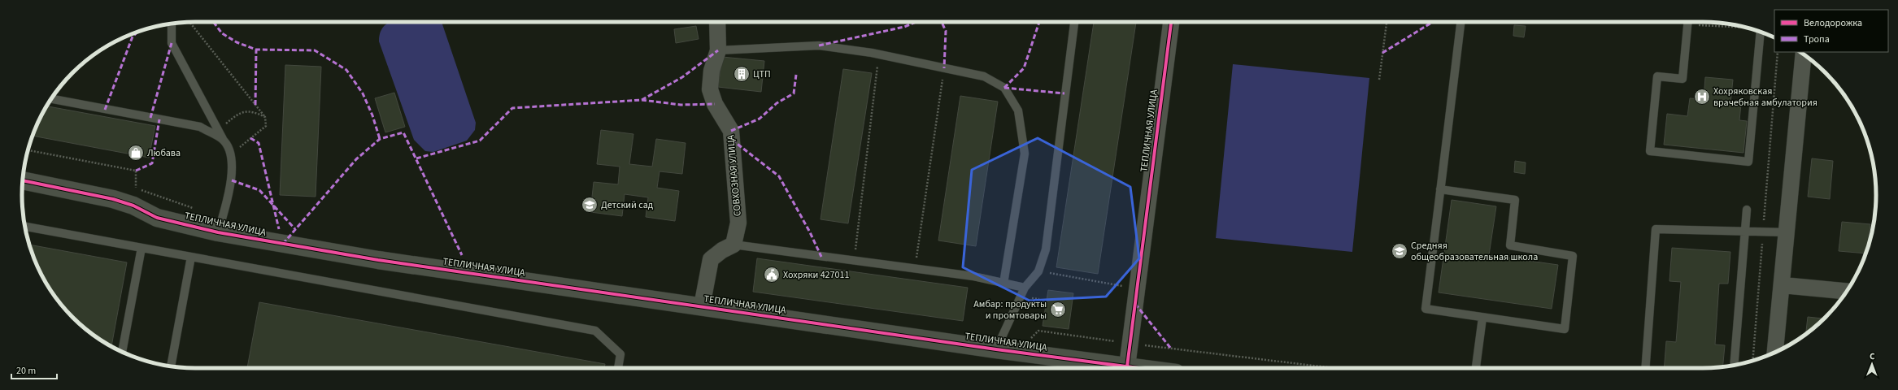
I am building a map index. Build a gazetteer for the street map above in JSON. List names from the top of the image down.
{
  "streets": {
    "street": ["ТЕПЛИЧНАЯ УЛИЦА", "СОВХОЗНАЯ УЛИЦА"]
  },
  "places": {
    "building": ["ЦТП"],
    "hospital": ["Хохряковская врачебная амбулатория"],
    "shop": ["Любава"],
    "school or university": ["Детский сад", "Средняя общеобразовательная школа"],
    "public building": ["Хохряки 427011"],
    "supermarket": ["Амбар: продукты и промтовары"]
  },
  "legend": ["Велодорожка", "Тропа"],
  "scale_bar": "20 m",
  "north": "top"
}
